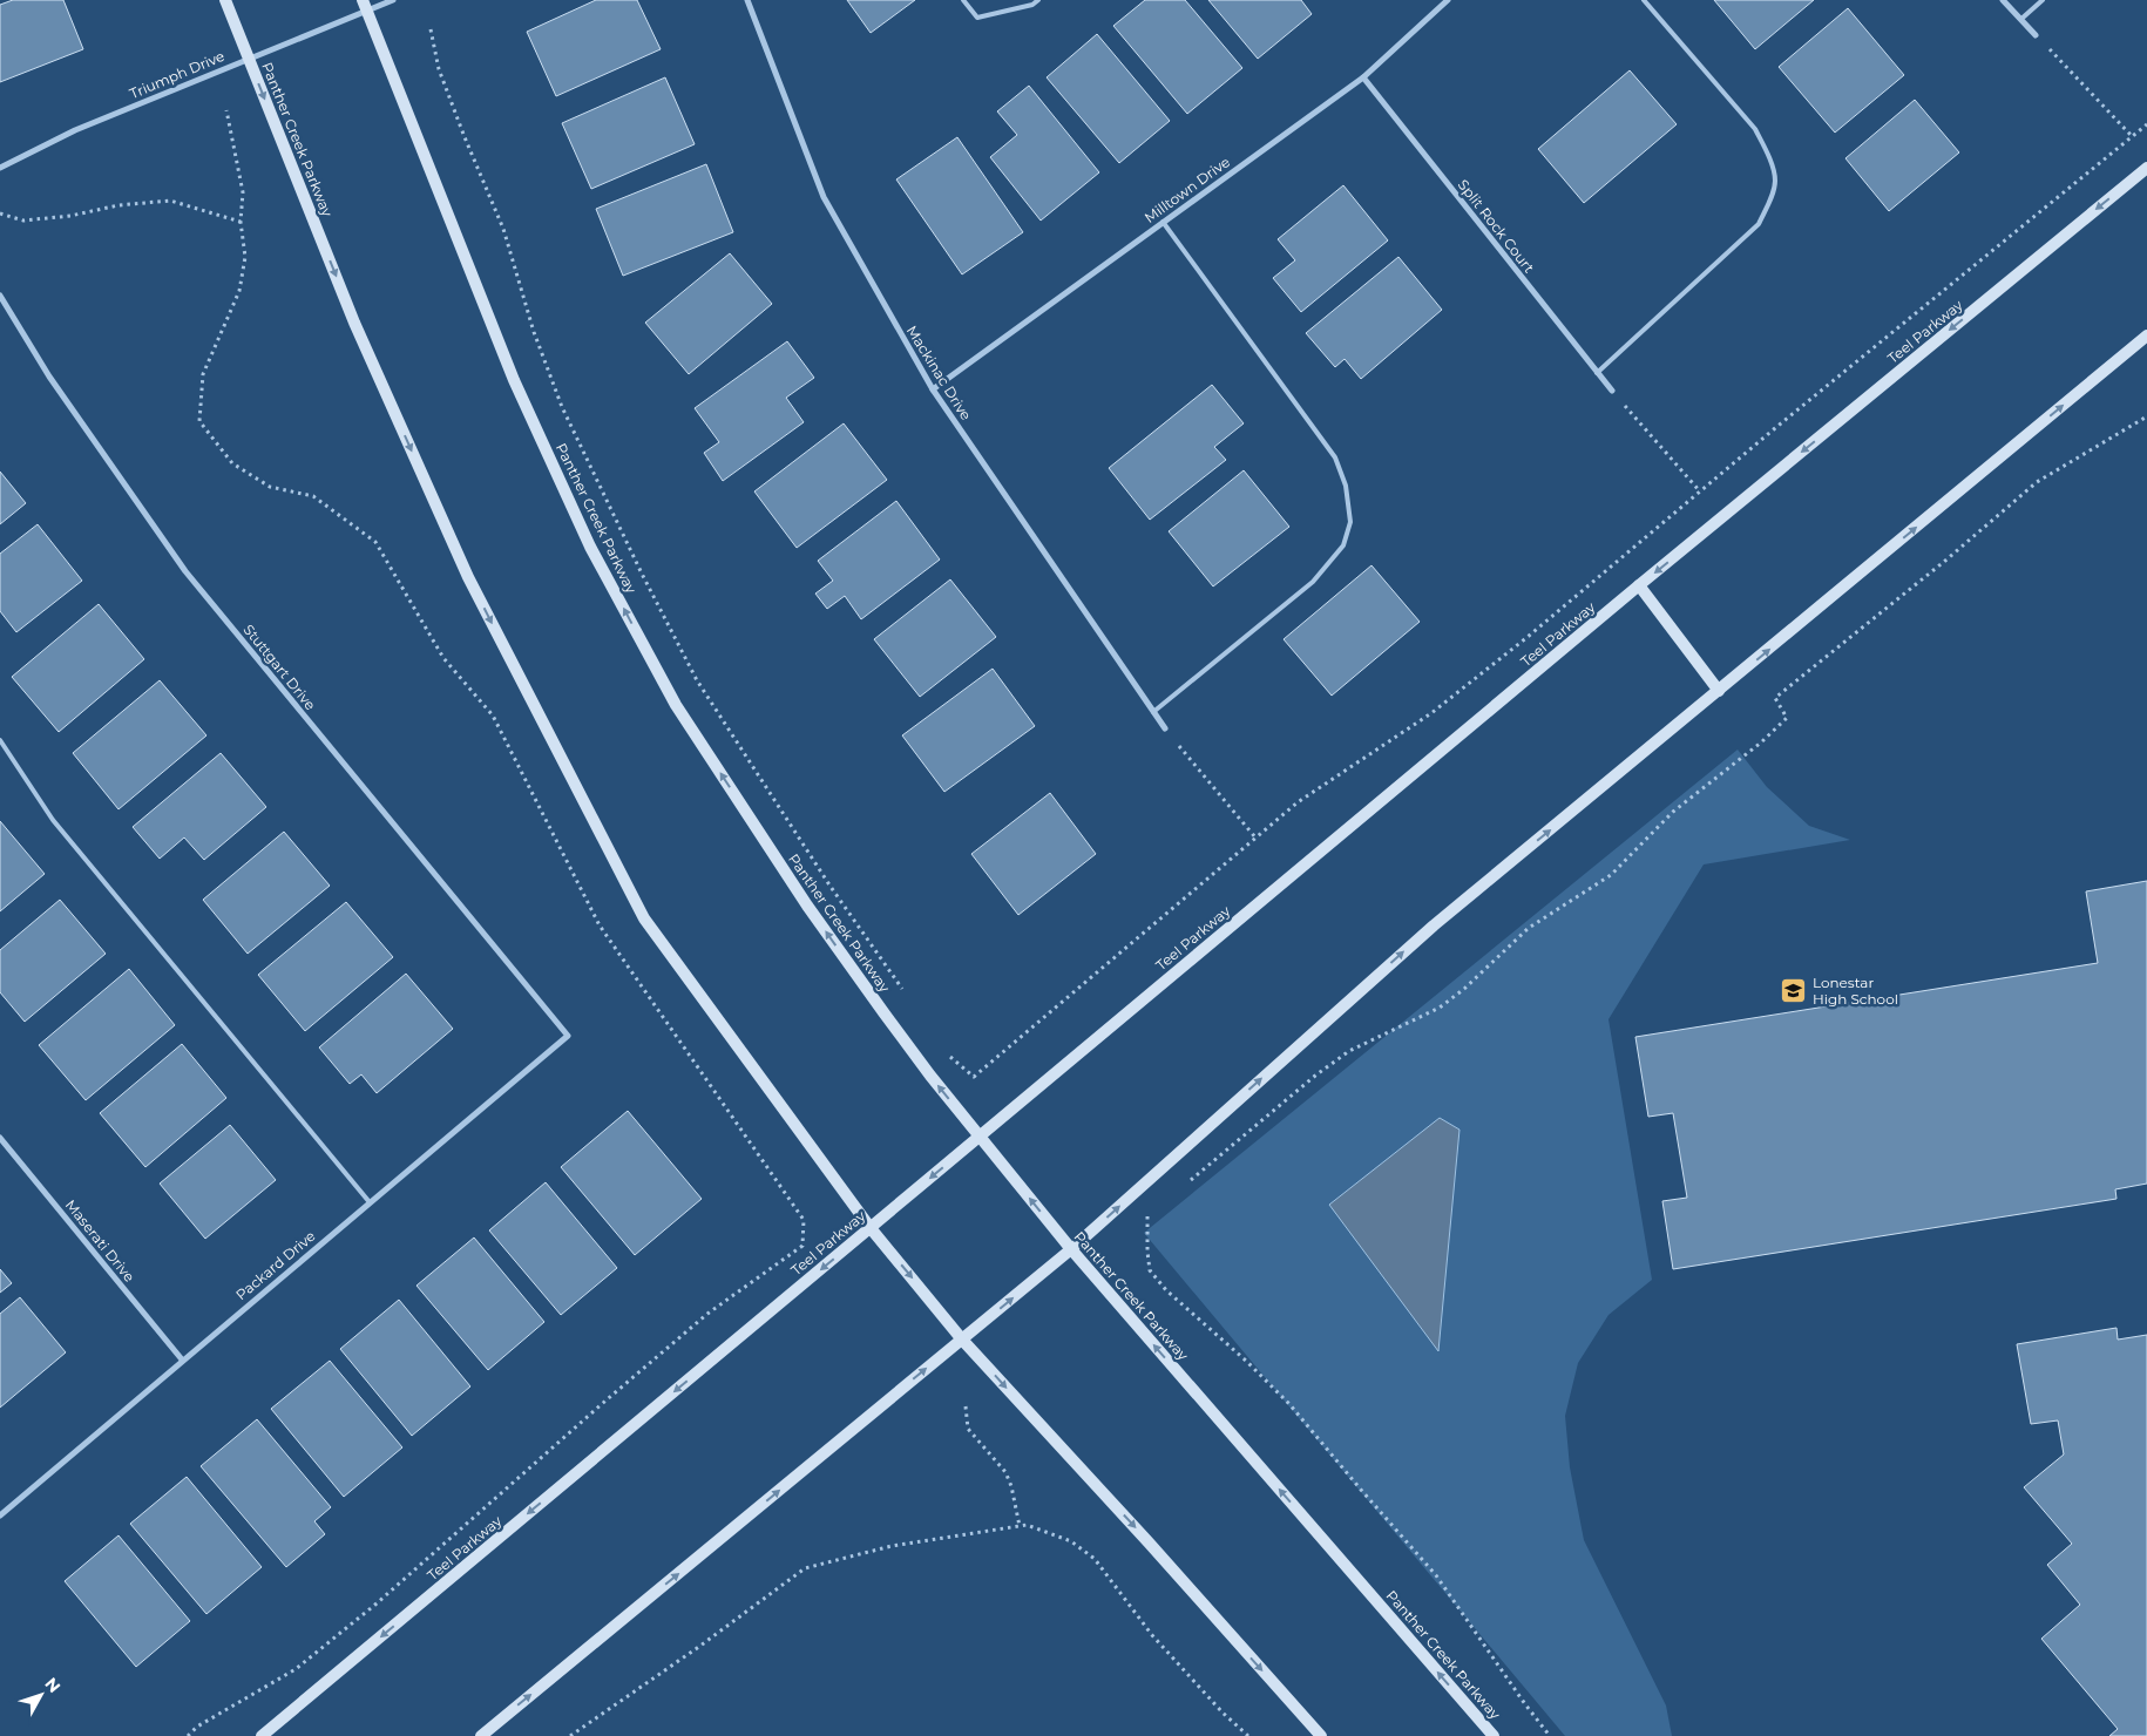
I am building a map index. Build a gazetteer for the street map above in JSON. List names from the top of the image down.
{
  "streets": {
    "main road": ["Panther Creek Parkway", "Teel Parkway"],
    "street": [
      "Triumph Drive",
      "Milltown Drive",
      "Split Rock Court",
      "Mackinac Drive",
      "Stuttgart Drive",
      "Maserati Drive",
      "Packard Drive"
    ]
  },
  "crossings": [
    ["Triumph Drive", "Panther Creek Parkway"],
    ["Panther Creek Parkway", "Teel Parkway"],
    ["Milltown Drive", "Split Rock Court"],
    ["Milltown Drive", "Mackinac Drive"],
    ["Stuttgart Drive", "Packard Drive"],
    ["Maserati Drive", "Packard Drive"]
  ],
  "one_way": ["Teel Parkway"],
  "places": {
    "school or university": ["Lonestar High School"]
  },
  "north": "top right"
}
